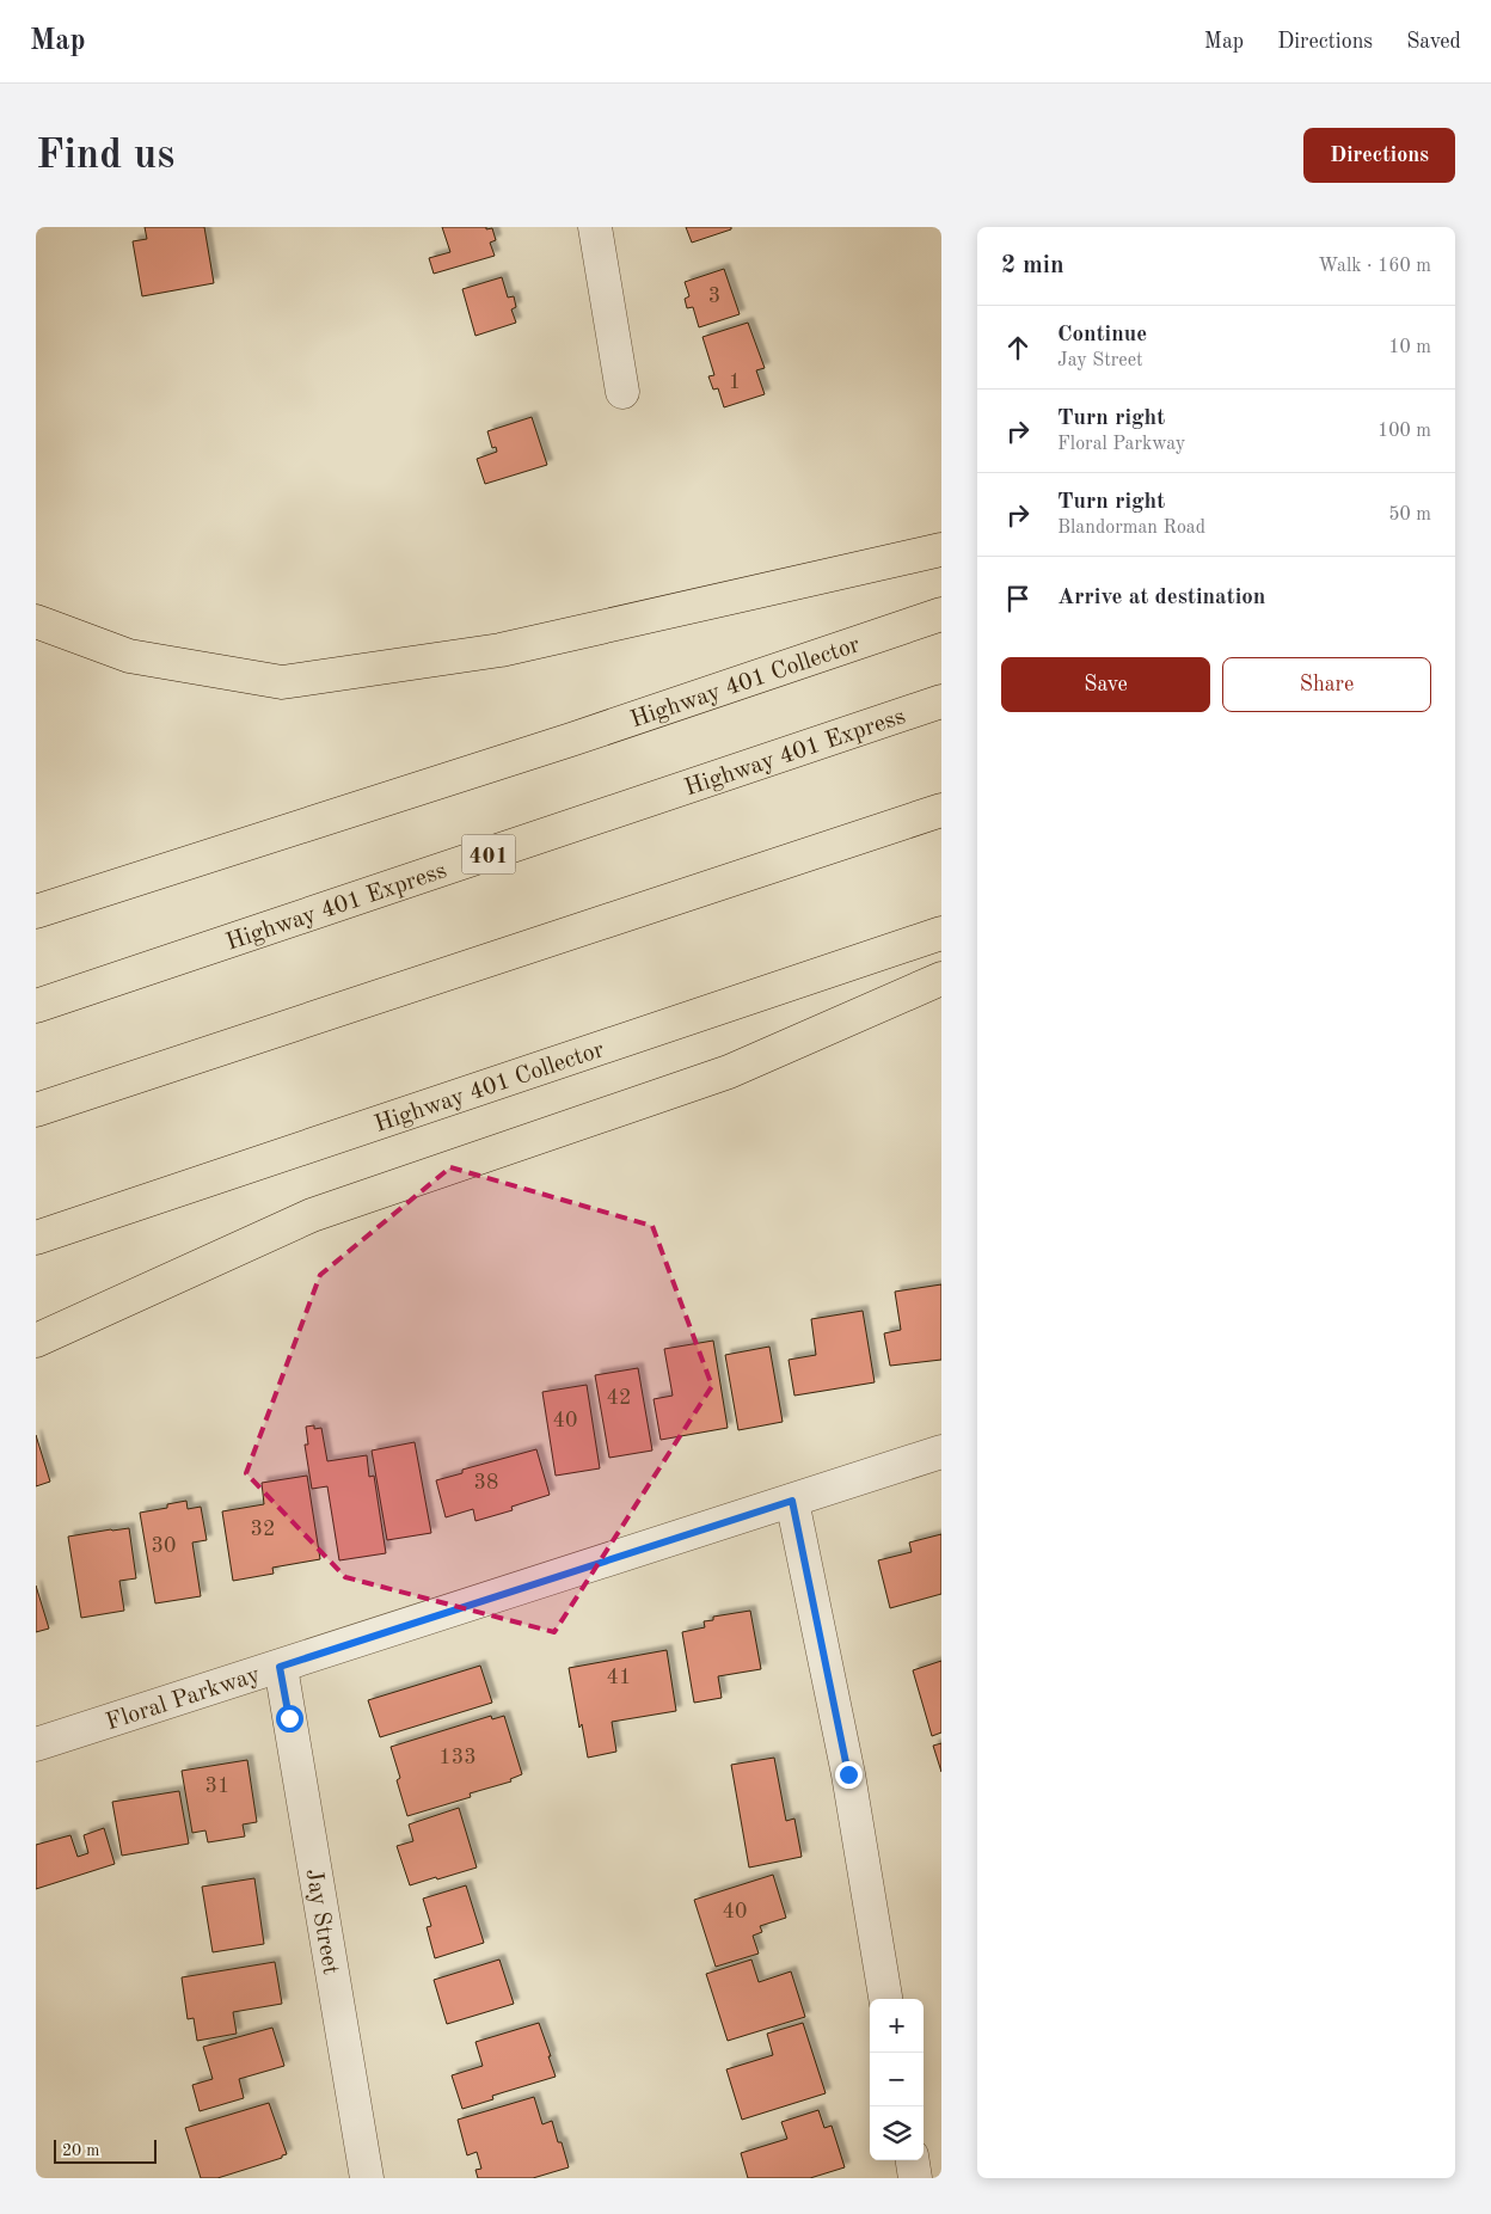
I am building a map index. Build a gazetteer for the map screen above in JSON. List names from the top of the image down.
{
  "streets": {
    "highway": ["Highway 401 Collector", "Highway 401 Express", "401"],
    "street": ["Floral Parkway", "Jay Street"]
  },
  "crossings": [
    ["Floral Parkway", "Jay Street"]
  ],
  "house_numbers": [
    "3",
    "1",
    "42",
    "40",
    "38",
    "32",
    "30",
    "41",
    "133",
    "31",
    "40"
  ],
  "scale_bar": "20 m",
  "page": {
    "header": "Map",
    "nav": ["Map", "Directions", "Saved"],
    "buttons": [
      "Directions",
      ["Save", "Share"]
    ],
    "title": "Find us",
    "heading": ["2 min", "Walk · 160 m"],
    "list": [
      ["Continue", "Jay Street", "10 m"],
      ["Turn right", "Floral Parkway", "100 m"],
      ["Turn right", "Blandorman Road", "50 m"],
      "Arrive at destination"
    ],
    "map_buttons": ["+", "−"],
    "scale": "20 m"
  }
}
